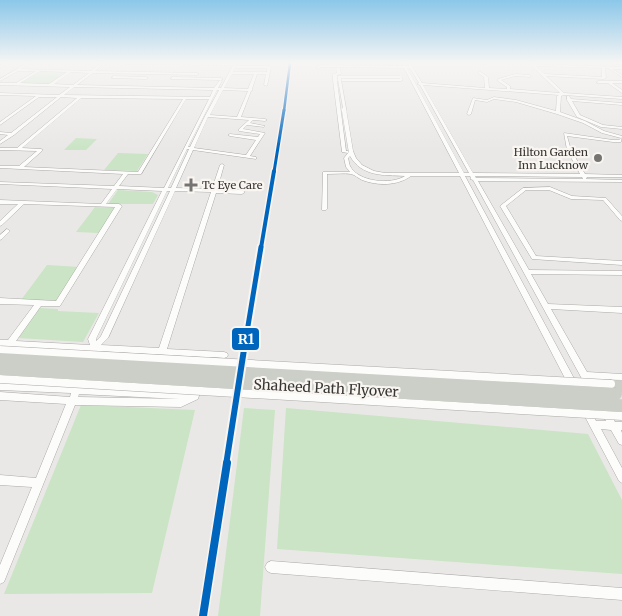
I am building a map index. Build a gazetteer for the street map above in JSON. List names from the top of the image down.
{
  "streets": {
    "highway": ["Shaheed Path Flyover"]
  },
  "places": {
    "other": ["Hilton Garden Inn Lucknow"],
    "health": ["Tc Eye Care"]
  },
  "lines": ["transit line R1"]
}
